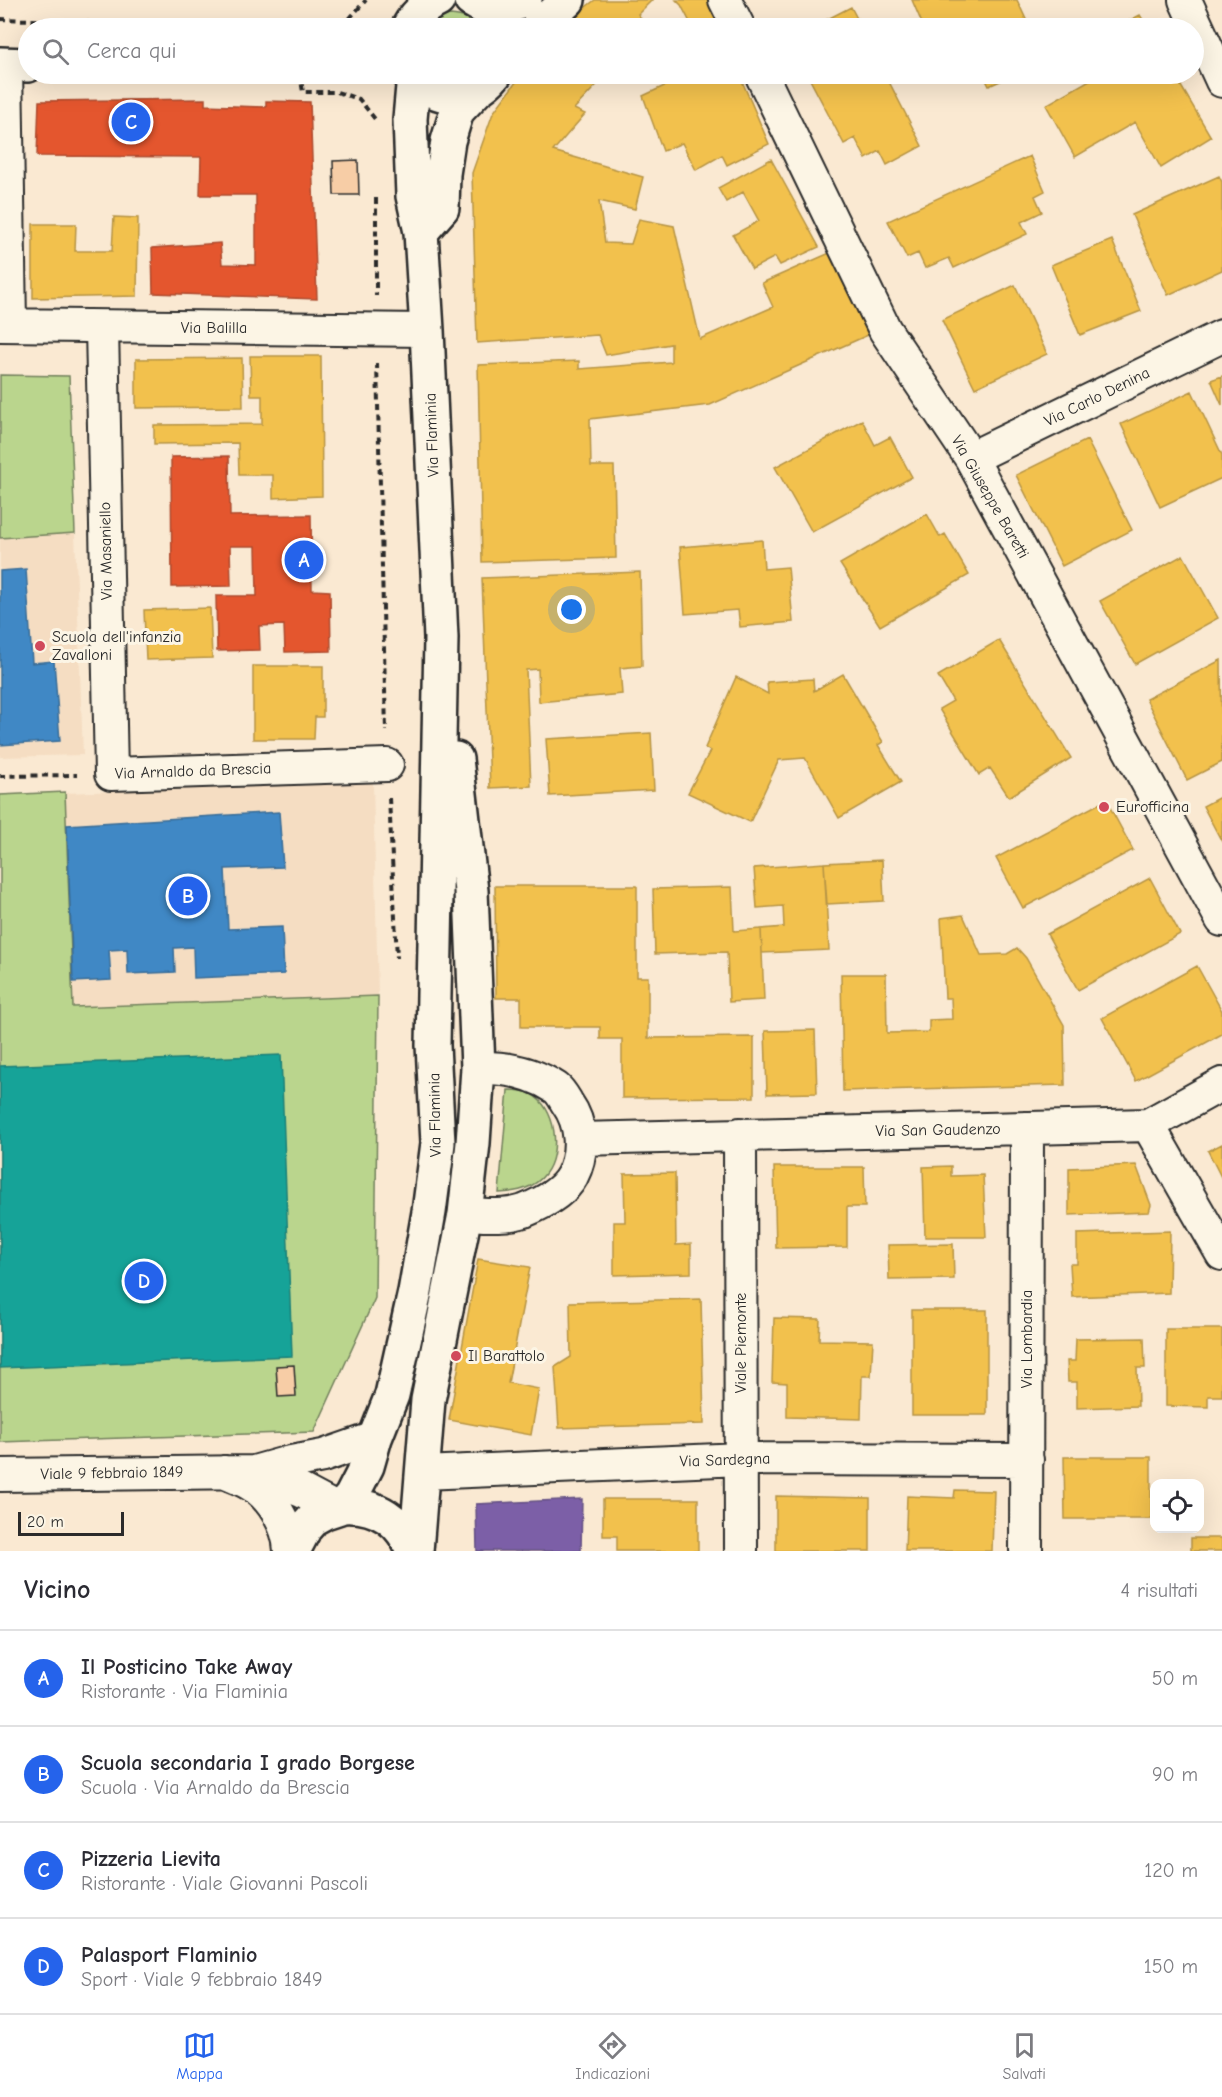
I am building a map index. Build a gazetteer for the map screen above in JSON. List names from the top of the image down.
{
  "streets": {
    "street": [
      "Via Balilla",
      "Via Carlo Denina",
      "Via Flaminia",
      "Via Giuseppe Baretti",
      "Via Masaniello",
      "Via Arnaldo da Brescia",
      "Via San Gaudenzo",
      "Via Lombardia",
      "Viale Piemonte",
      "Via Sardegna",
      "Viale 9 febbraio 1849"
    ]
  },
  "crossings": [
    ["Via Balilla", "Via Flaminia"],
    ["Via Balilla", "Via Masaniello"],
    ["Via Carlo Denina", "Via Giuseppe Baretti"],
    ["Via Flaminia", "Via Sardegna"],
    ["Via Flaminia", "Viale 9 febbraio 1849"],
    ["Via Masaniello", "Via Arnaldo da Brescia"],
    ["Via San Gaudenzo", "Via Lombardia"],
    ["Via San Gaudenzo", "Viale Piemonte"],
    ["Via Lombardia", "Via Sardegna"],
    ["Viale Piemonte", "Via Sardegna"]
  ],
  "places": ["Scuola dell'infanzia Zavalloni", "Eurofficina", "Il Barattolo"],
  "scale_bar": "20 m",
  "page": {
    "search": "Cerca qui",
    "pins": [
      "C",
      "A",
      "B",
      "D"
    ],
    "scale": "20 m",
    "heading": ["Vicino", "4 risultati"],
    "list": [
      {
        "mark": "A",
        "name": "Il Posticino Take Away",
        "note": "Ristorante · Via Flaminia",
        "value": "50 m"
      },
      {
        "mark": "B",
        "name": "Scuola secondaria I grado Borgese",
        "note": "Scuola · Via Arnaldo da Brescia",
        "value": "90 m"
      },
      {
        "mark": "C",
        "name": "Pizzeria Lievita",
        "note": "Ristorante · Viale Giovanni Pascoli",
        "value": "120 m"
      },
      {
        "mark": "D",
        "name": "Palasport Flaminio",
        "note": "Sport · Viale 9 febbraio 1849",
        "value": "150 m"
      }
    ],
    "nav": ["Mappa", "Indicazioni", "Salvati"]
  }
}
